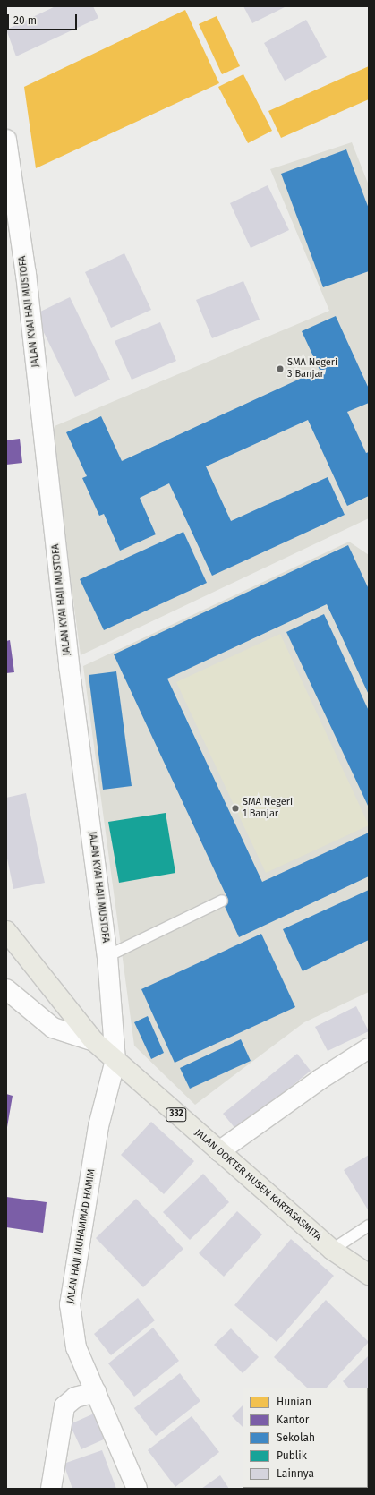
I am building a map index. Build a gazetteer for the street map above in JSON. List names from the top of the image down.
{
  "streets": {
    "main road": ["332", "JALAN DOKTER HUSEN KARTASASMITA"],
    "street": ["JALAN KYAI HAJI MUSTOFA", "JALAN HAJI MUHAMMAD HAMIM"]
  },
  "crossings": [
    ["JALAN KYAI HAJI MUSTOFA", "JALAN DOKTER HUSEN KARTASASMITA"],
    ["JALAN KYAI HAJI MUSTOFA", "JALAN HAJI MUHAMMAD HAMIM"],
    ["JALAN DOKTER HUSEN KARTASASMITA", "JALAN HAJI MUHAMMAD HAMIM"]
  ],
  "places": ["SMA Negeri 3 Banjar", "SMA Negeri 1 Banjar"],
  "legend": [
    "Hunian",
    "Kantor",
    "Sekolah",
    "Publik",
    "Lainnya"
  ],
  "scale_bar": "20 m"
}
